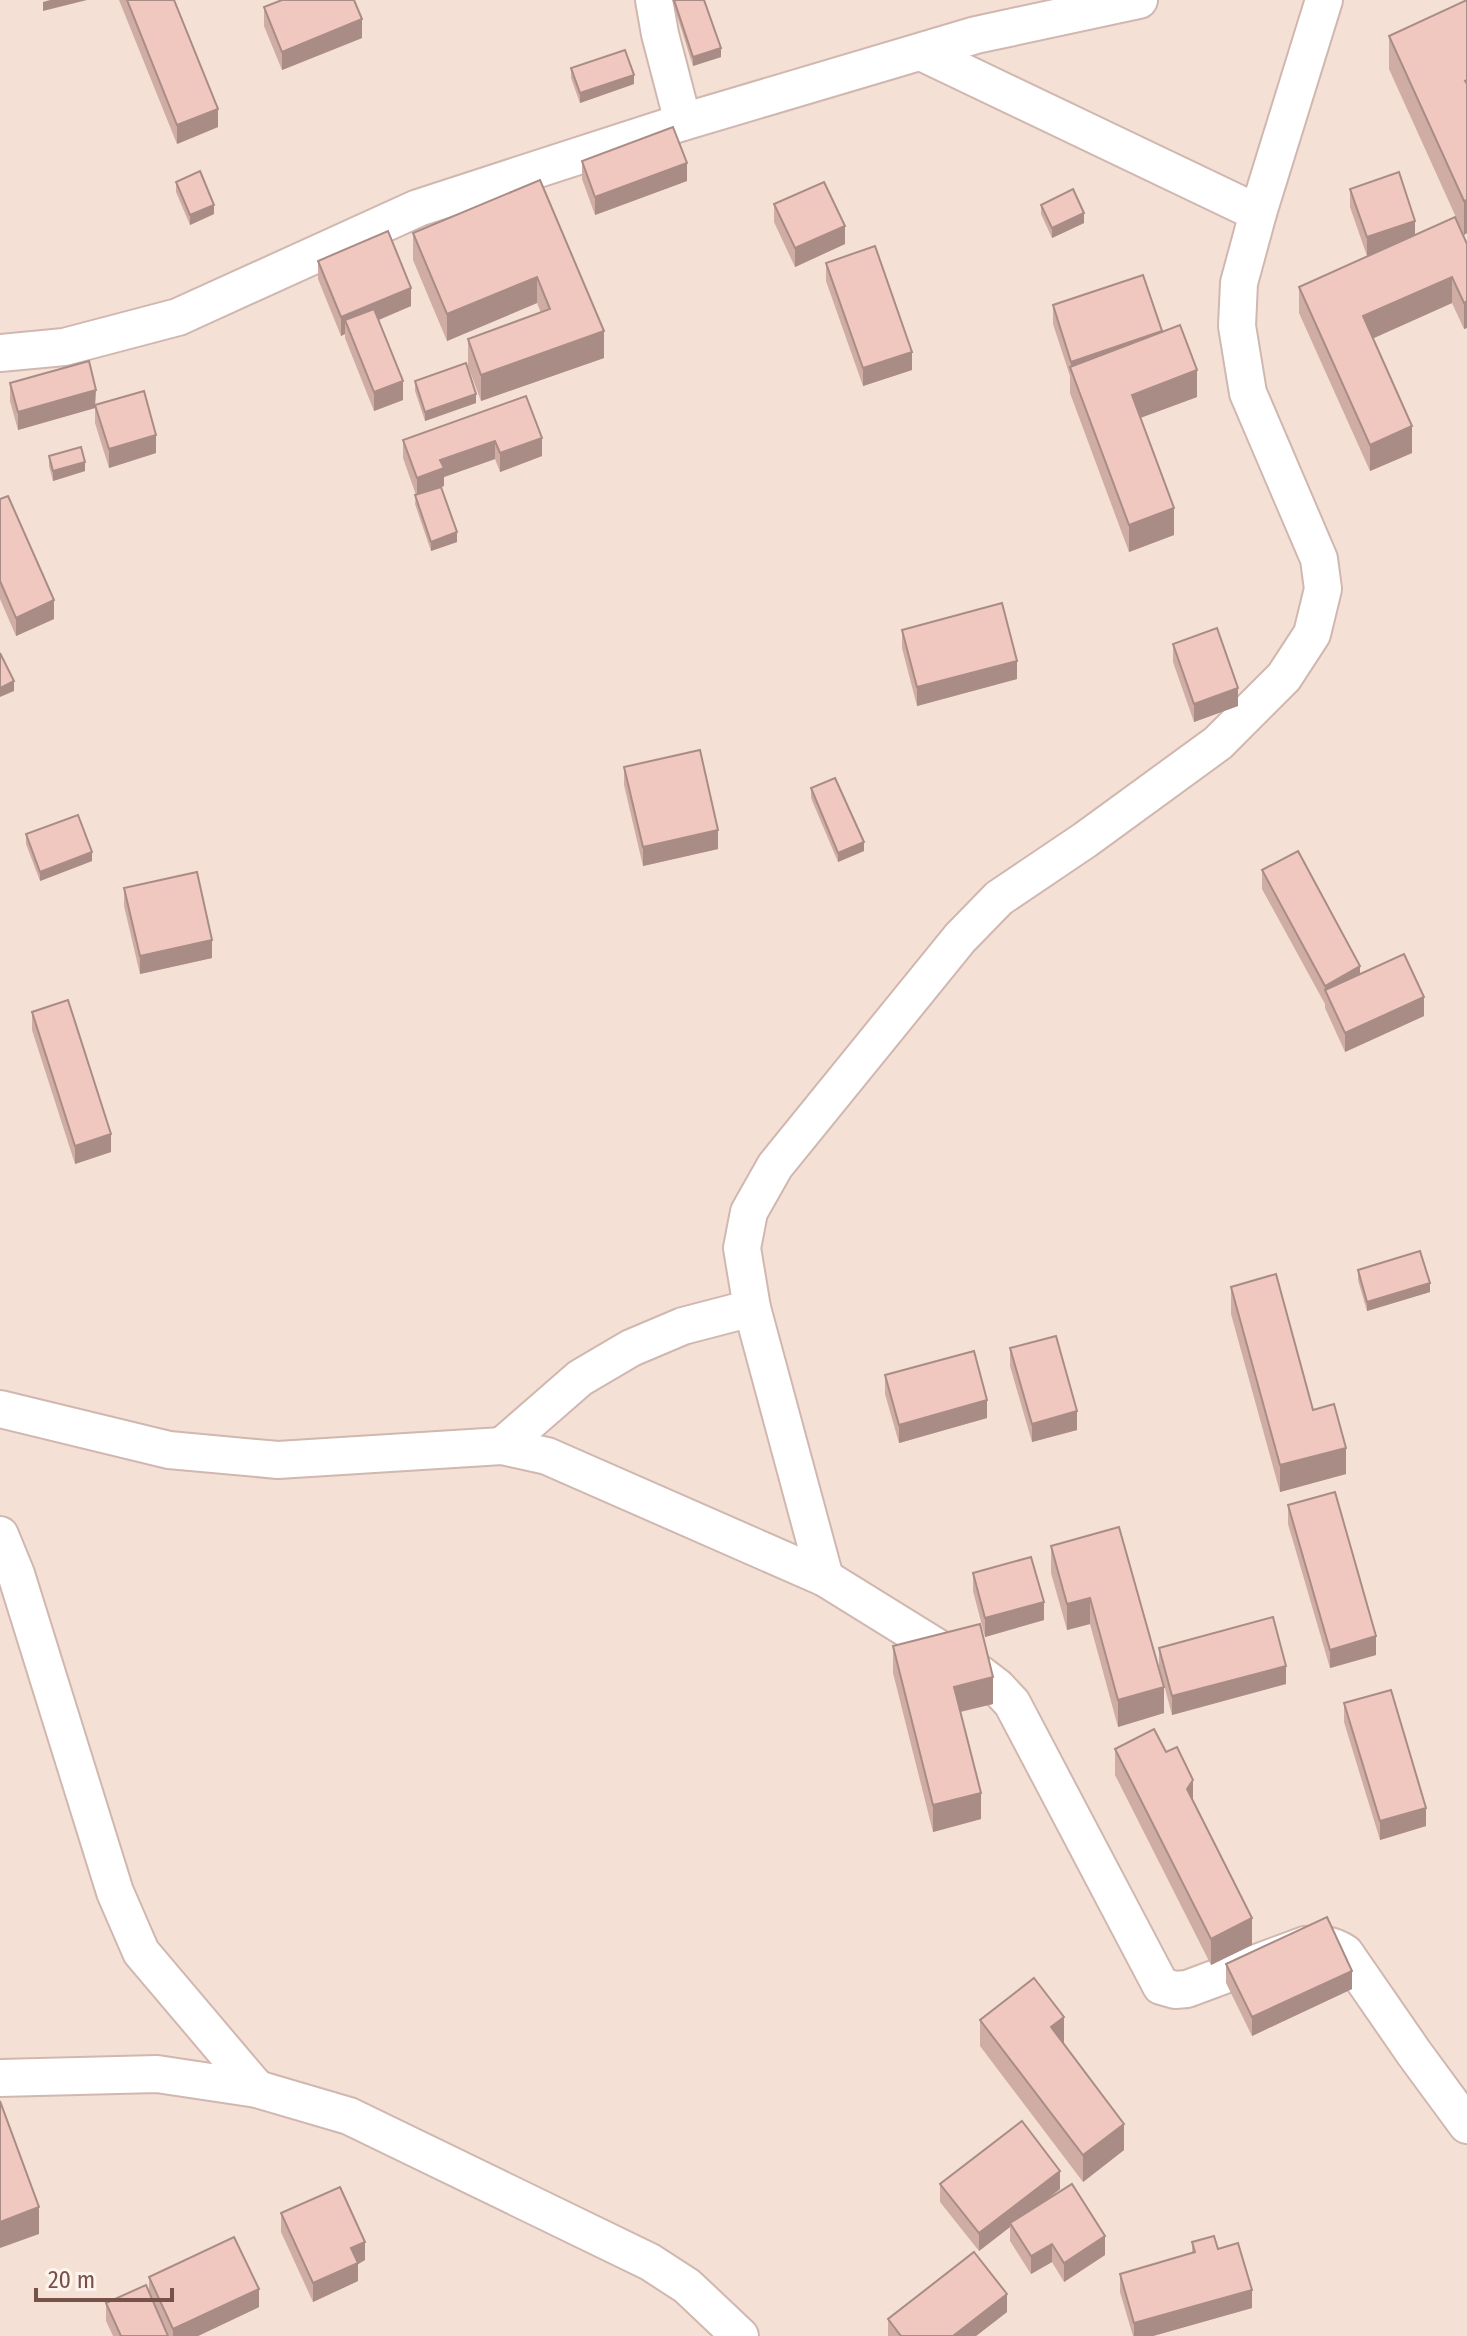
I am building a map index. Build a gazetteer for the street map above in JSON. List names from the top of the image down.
{
  "scale_bar": "20 m"
}
